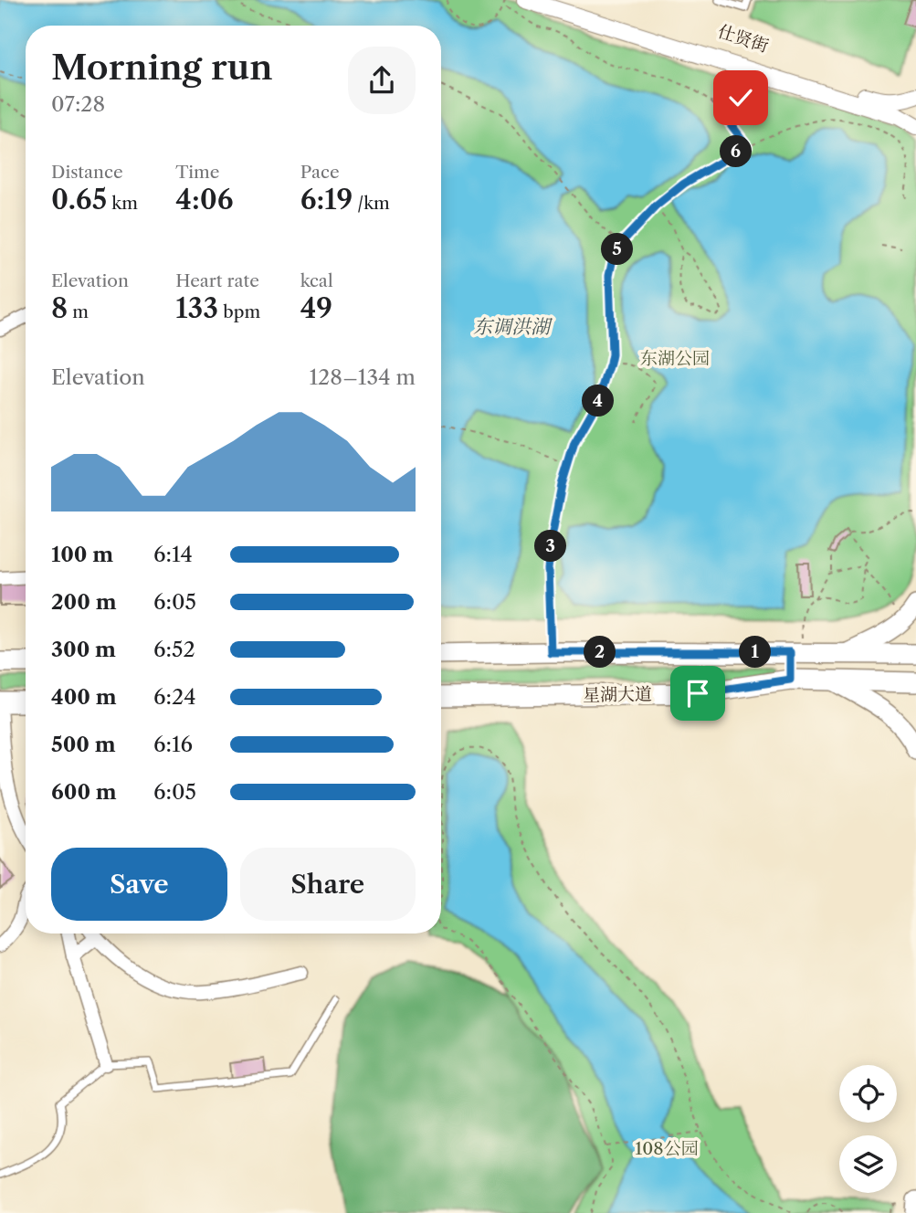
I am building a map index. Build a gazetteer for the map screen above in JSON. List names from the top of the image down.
{
  "streets": {
    "main road": ["星湖大道"],
    "street": ["仕贤街"]
  },
  "water": ["东调洪湖"],
  "parks": ["东湖公园", "108公园"],
  "page": {
    "heading": ["Morning run", "07:28"],
    "stats": [
      ["Distance", "0.65 km"],
      ["Time", "4:06"],
      ["Pace", "6:19 /km"],
      ["Elevation", "8 m"],
      ["Heart rate", "133 bpm"],
      ["kcal", "49"]
    ],
    "pins": [
      "6",
      "5",
      "4",
      "3",
      "1",
      "2"
    ],
    "chart": ["Elevation", "128–134 m"],
    "list": [
      {
        "name": "100 m",
        "note": "6:14"
      },
      {
        "name": "200 m",
        "note": "6:05"
      },
      {
        "name": "300 m",
        "note": "6:52"
      },
      {
        "name": "400 m",
        "note": "6:24"
      },
      {
        "name": "500 m",
        "note": "6:16"
      },
      {
        "name": "600 m",
        "note": "6:05"
      }
    ],
    "buttons": ["Save", "Share"]
  }
}
